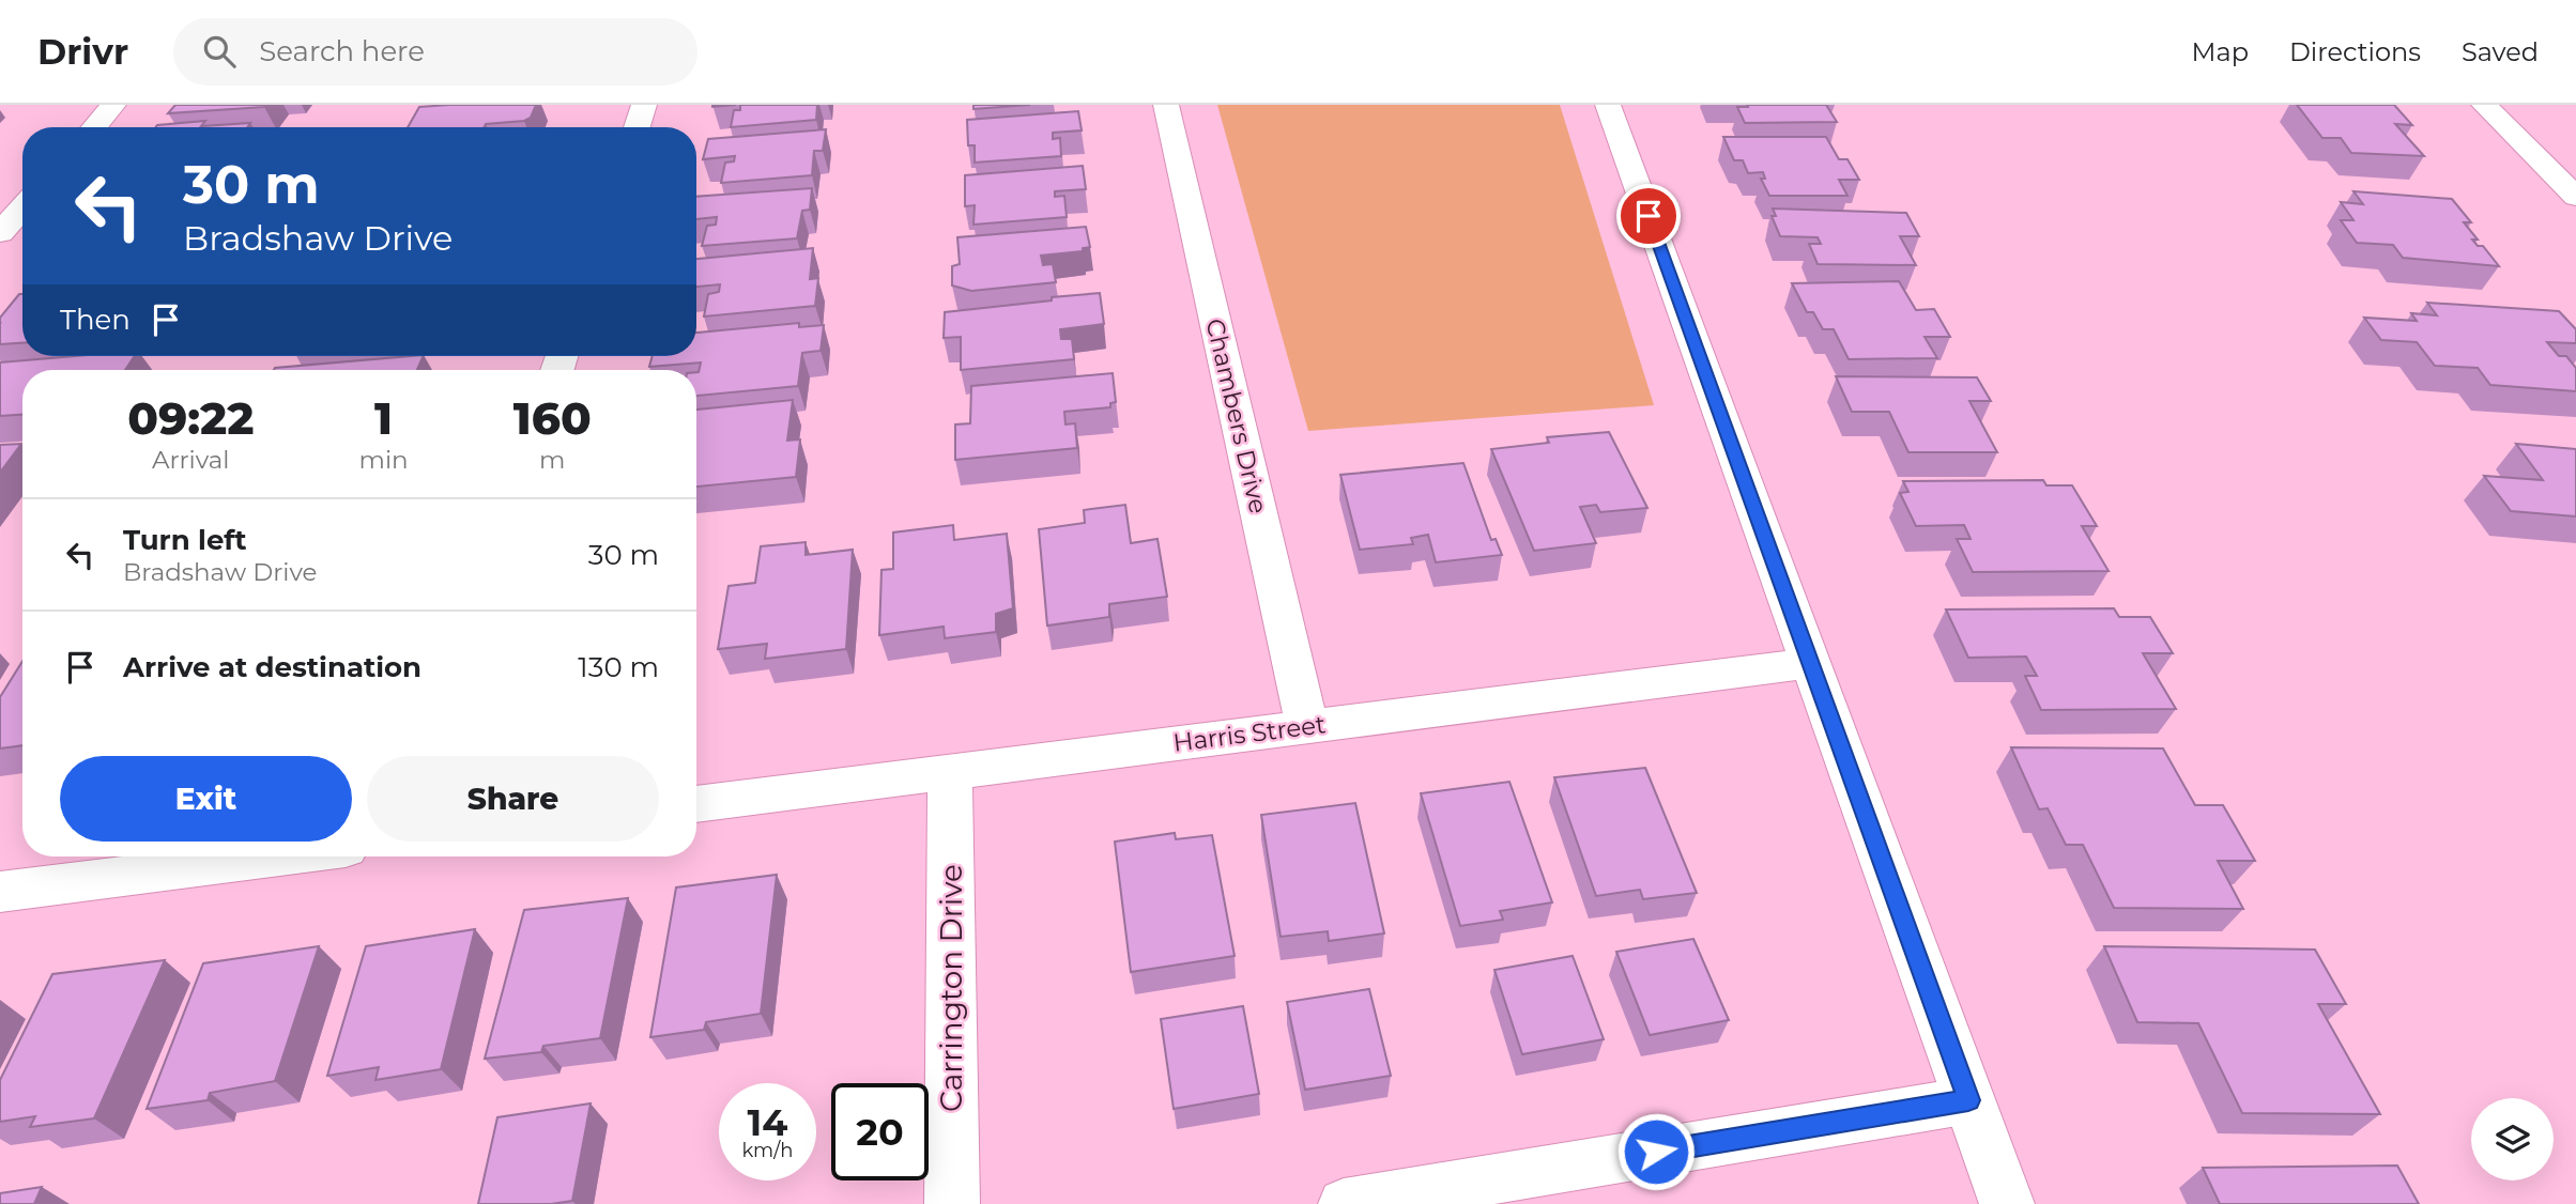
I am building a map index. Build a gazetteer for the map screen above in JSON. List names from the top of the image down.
{
  "streets": {
    "street": ["Chambers Drive", "Harris Street", "Carrington Drive"]
  },
  "crossings": [
    ["Chambers Drive", "Harris Street"],
    ["Harris Street", "Carrington Drive"]
  ],
  "page": {
    "header": "Drivr",
    "search": "Search here",
    "nav": ["Map", "Directions", "Saved"],
    "turn": ["30 m", "Bradshaw Drive"],
    "then": "Then",
    "eta": [
      "09:22",
      "Arrival",
      "1",
      "min",
      "160",
      "m"
    ],
    "list": [
      {
        "name": "Turn left",
        "note": "Bradshaw Drive",
        "value": "30 m"
      },
      {
        "name": "Arrive at destination",
        "value": "130 m"
      }
    ],
    "buttons": ["Exit", "Share"],
    "speed": "14 km/h",
    "limit": "20"
  }
}
